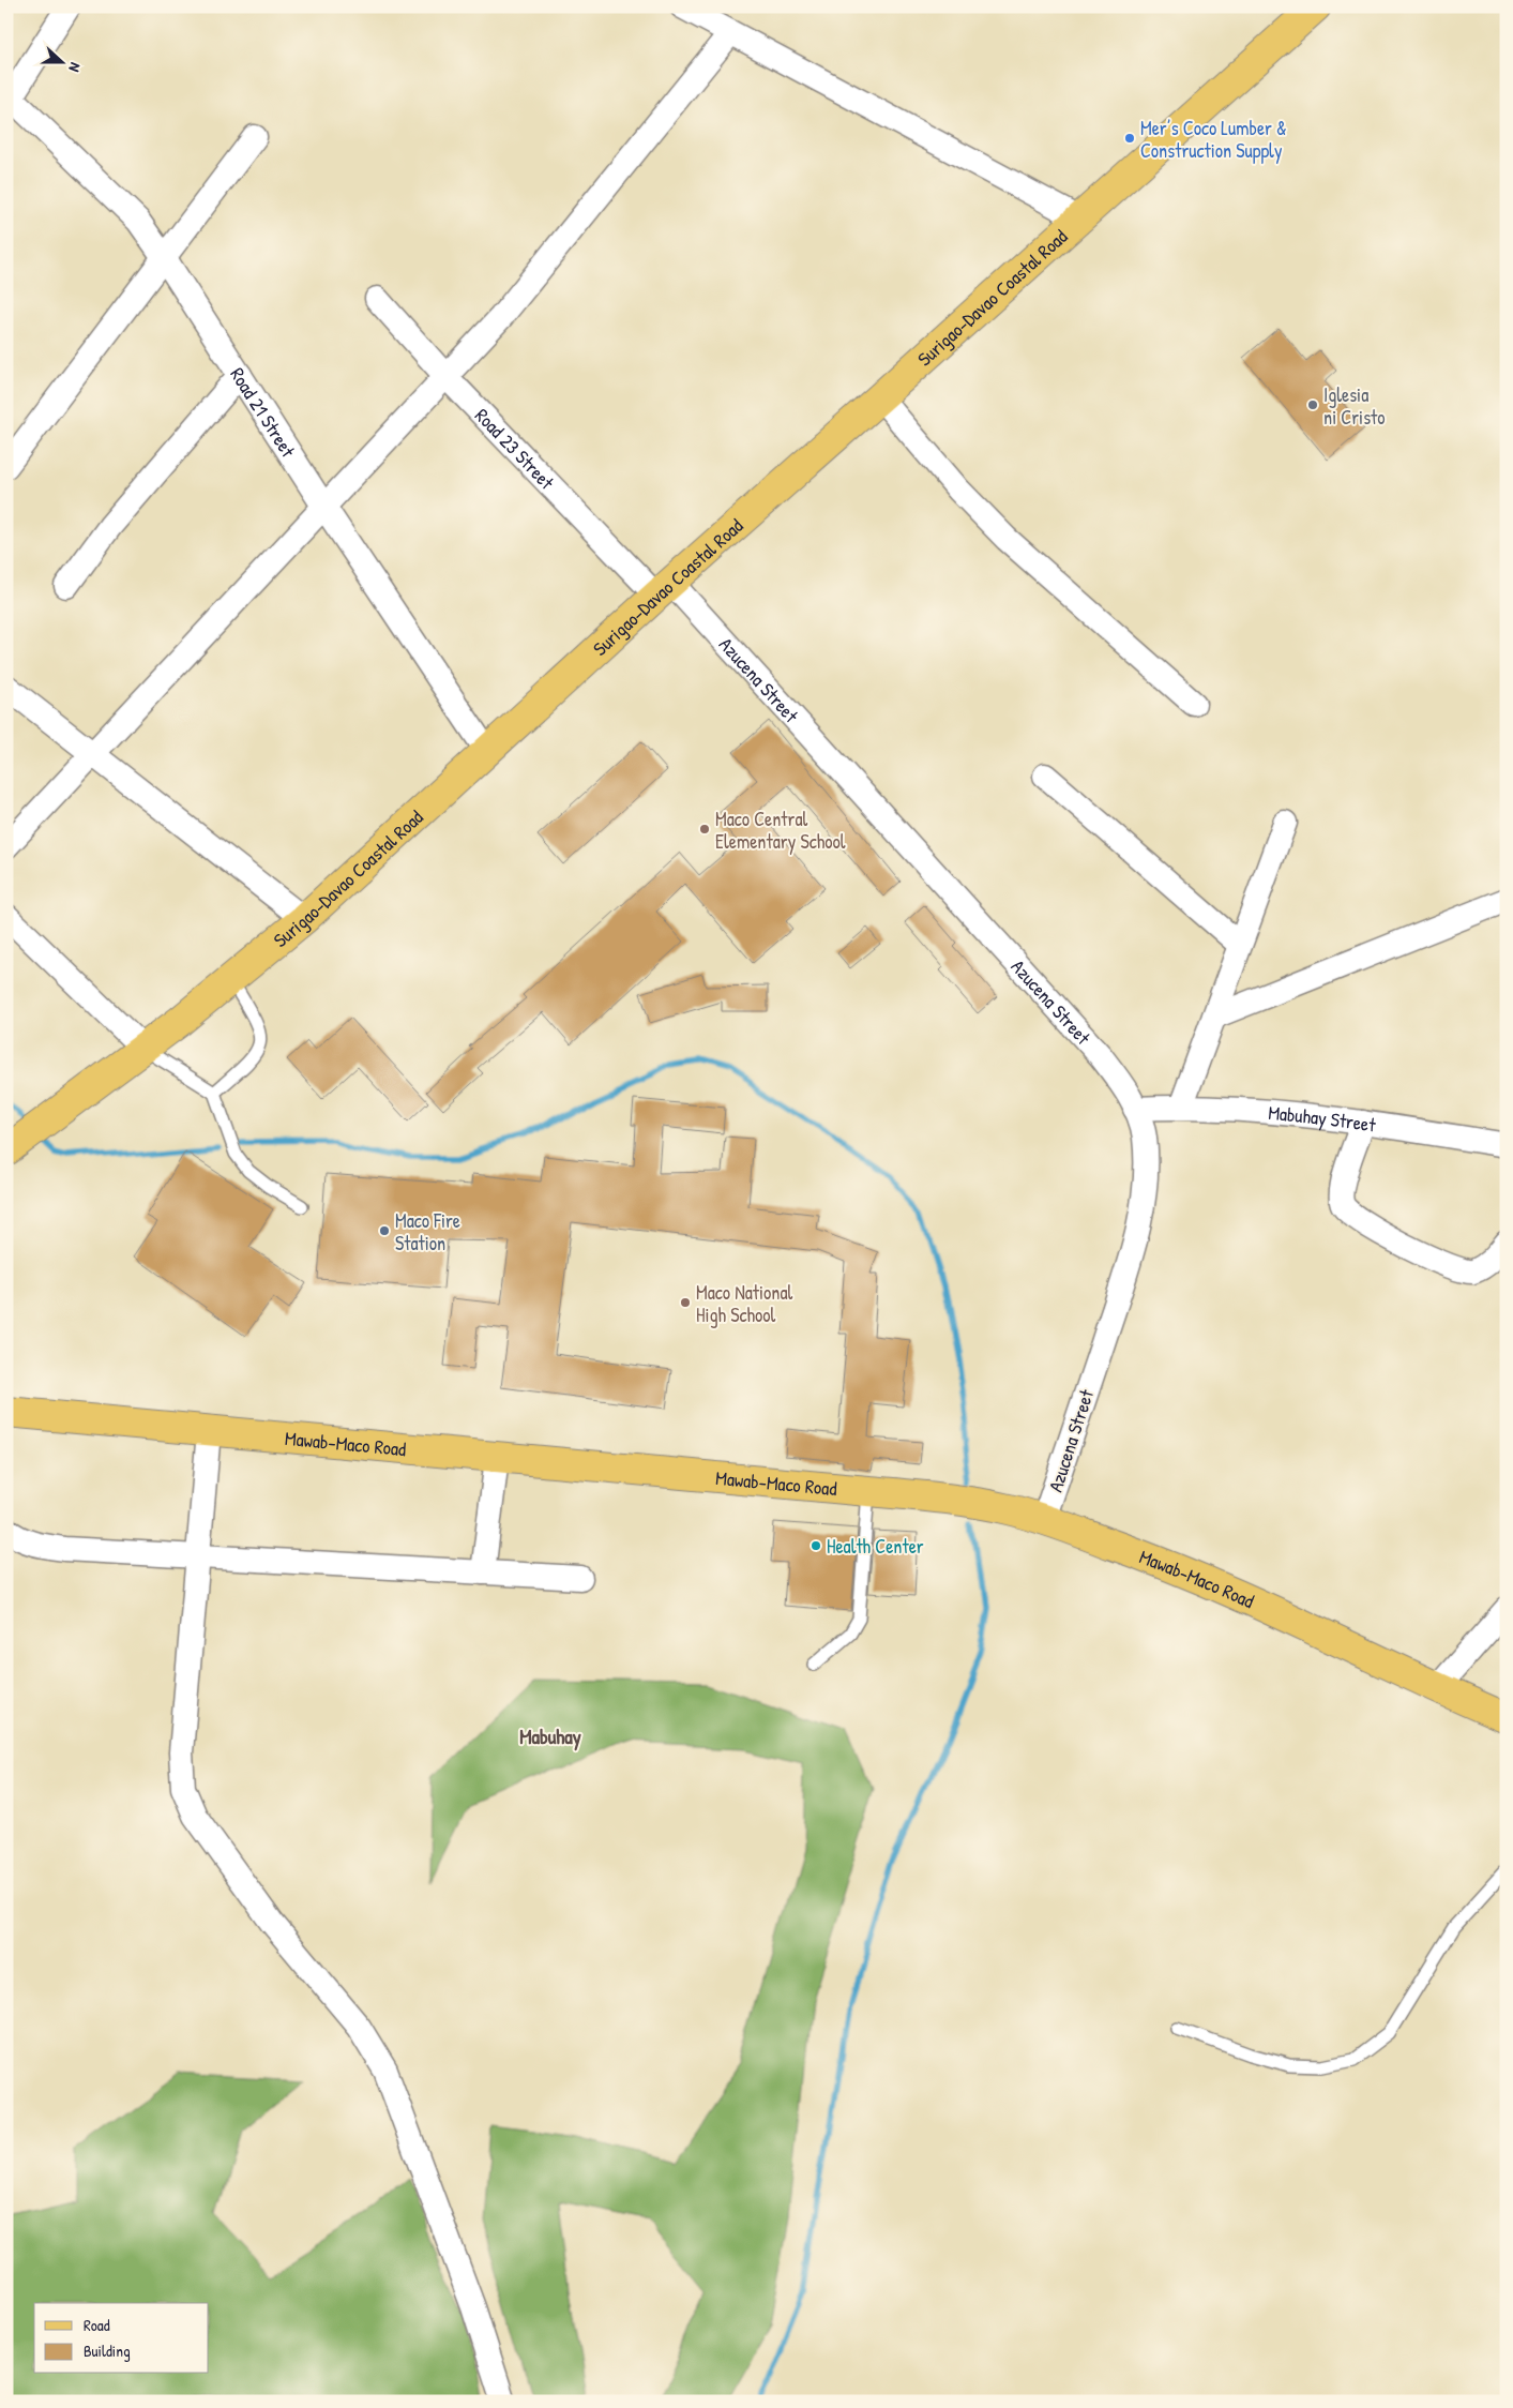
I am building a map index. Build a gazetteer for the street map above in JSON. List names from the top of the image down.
{
  "streets": {
    "main road": ["Surigao-Davao Coastal Road", "Mawab-Maco Road"],
    "street": [
      "Road 21 Street",
      "Road 23 Street",
      "Azucena Street",
      "Mabuhay Street"
    ]
  },
  "crossings": [
    ["Surigao-Davao Coastal Road", "Road 21 Street"],
    ["Surigao-Davao Coastal Road", "Road 23 Street"],
    ["Surigao-Davao Coastal Road", "Azucena Street"],
    ["Road 23 Street", "Azucena Street"],
    ["Azucena Street", "Mabuhay Street"],
    ["Azucena Street", "Mawab-Maco Road"]
  ],
  "districts": ["Mabuhay"],
  "places": [
    "Mer’s Coco Lumber & Construction Supply",
    "Iglesia ni Cristo",
    "Maco Central Elementary School",
    "Maco Fire Station",
    "Maco National High School",
    "Health Center"
  ],
  "legend": ["Road", "Building"],
  "north": "right"
}
